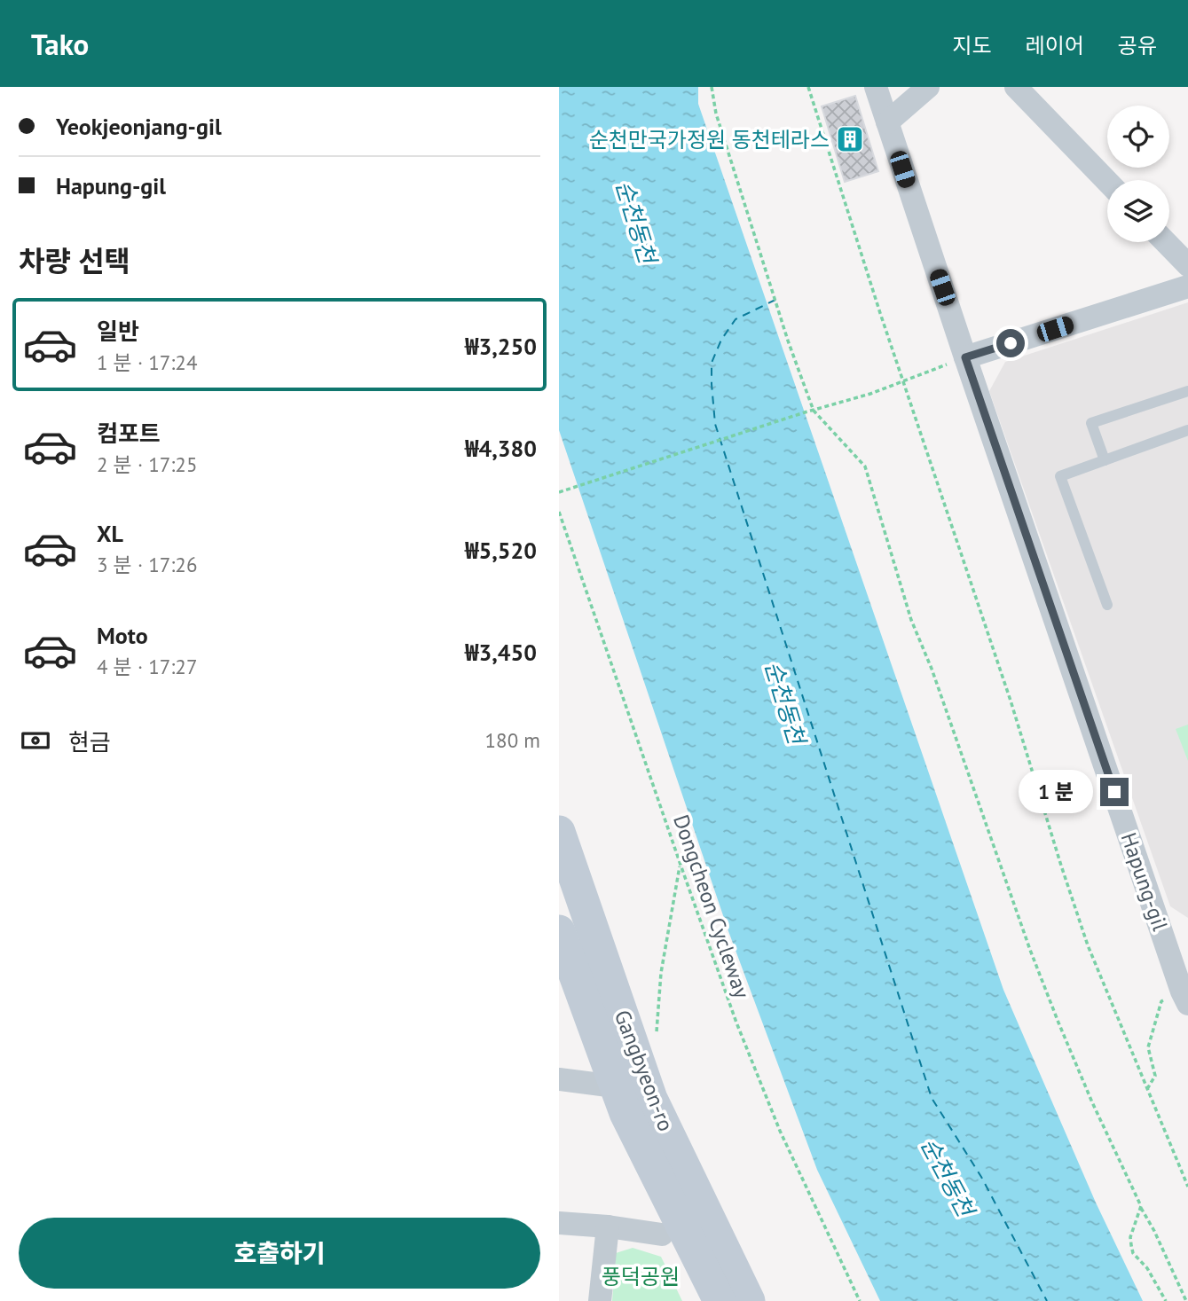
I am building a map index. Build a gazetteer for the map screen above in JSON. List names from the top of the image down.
{
  "streets": {
    "main road": ["Gangbyeon-ro"],
    "street": ["Hapung-gil"],
    "path": ["Dongcheon Cycleway"]
  },
  "water": ["순천동천"],
  "parks": ["풍덕공원"],
  "places": {
    "building": ["순천만국가정원 동천테라스"]
  },
  "page": {
    "header": "Tako",
    "nav": ["지도", "레이어", "공유"],
    "banner": ["Yeokjeonjang-gil", "Hapung-gil"],
    "heading": "차량 선택",
    "list": [
      {
        "name": "일반",
        "note": "1 분 · 17:24",
        "value": "₩3,250"
      },
      {
        "name": "컴포트",
        "note": "2 분 · 17:25",
        "value": "₩4,380"
      },
      {
        "name": "XL",
        "note": "3 분 · 17:26",
        "value": "₩5,520"
      },
      {
        "name": "Moto",
        "note": "4 분 · 17:27",
        "value": "₩3,450"
      }
    ],
    "pay": ["현금", "180 m"],
    "bubble": "1 분",
    "buttons": "호출하기"
  }
}
